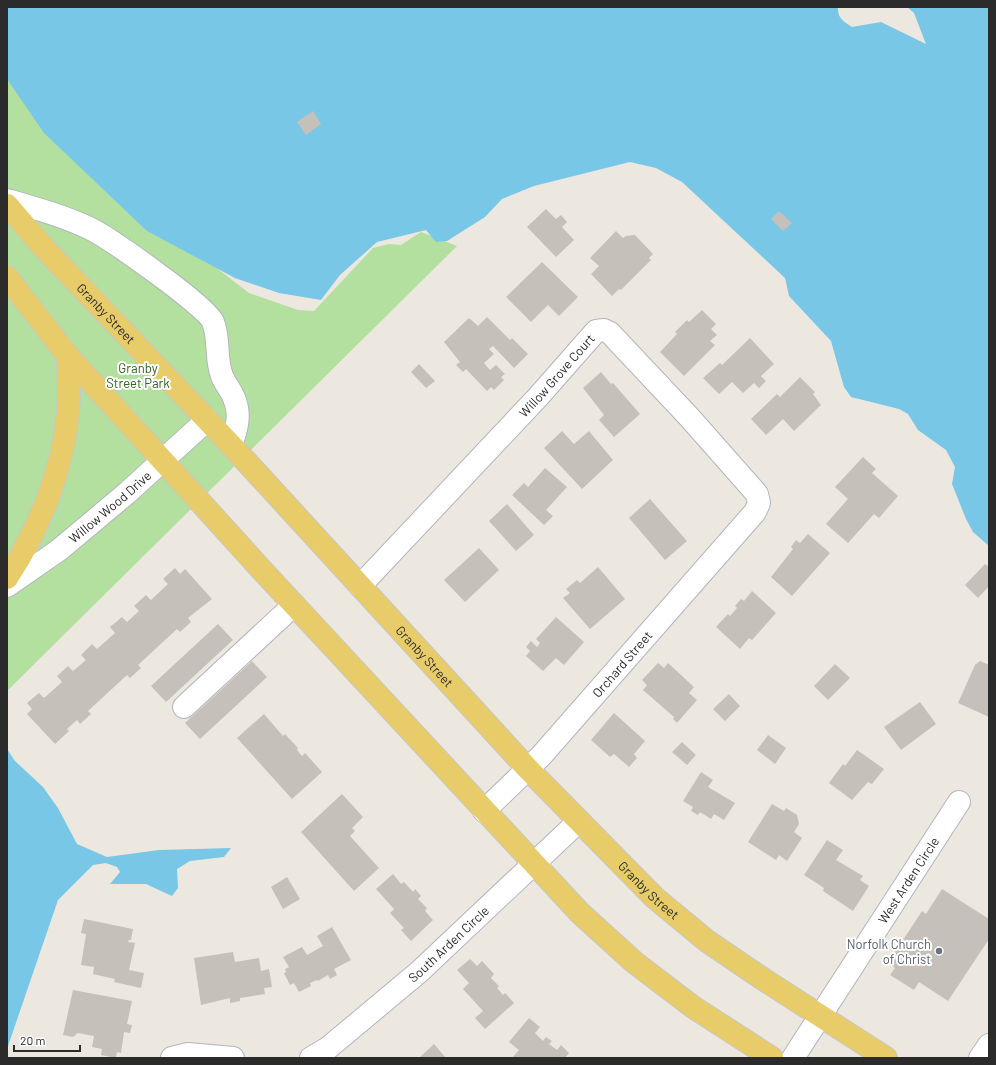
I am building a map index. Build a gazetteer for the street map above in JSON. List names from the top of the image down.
{
  "streets": {
    "main road": ["Granby Street"],
    "street": [
      "Willow Grove Court",
      "Willow Wood Drive",
      "Orchard Street",
      "West Arden Circle",
      "South Arden Circle"
    ]
  },
  "crossings": [
    ["Granby Street", "Willow Grove Court"],
    ["Granby Street", "Willow Wood Drive"],
    ["Granby Street", "Orchard Street"],
    ["Granby Street", "West Arden Circle"],
    ["Granby Street", "South Arden Circle"],
    ["Willow Grove Court", "Orchard Street"]
  ],
  "parks": ["Granby Street Park"],
  "places": ["Norfolk Church of Christ"],
  "scale_bar": "20 m"
}
